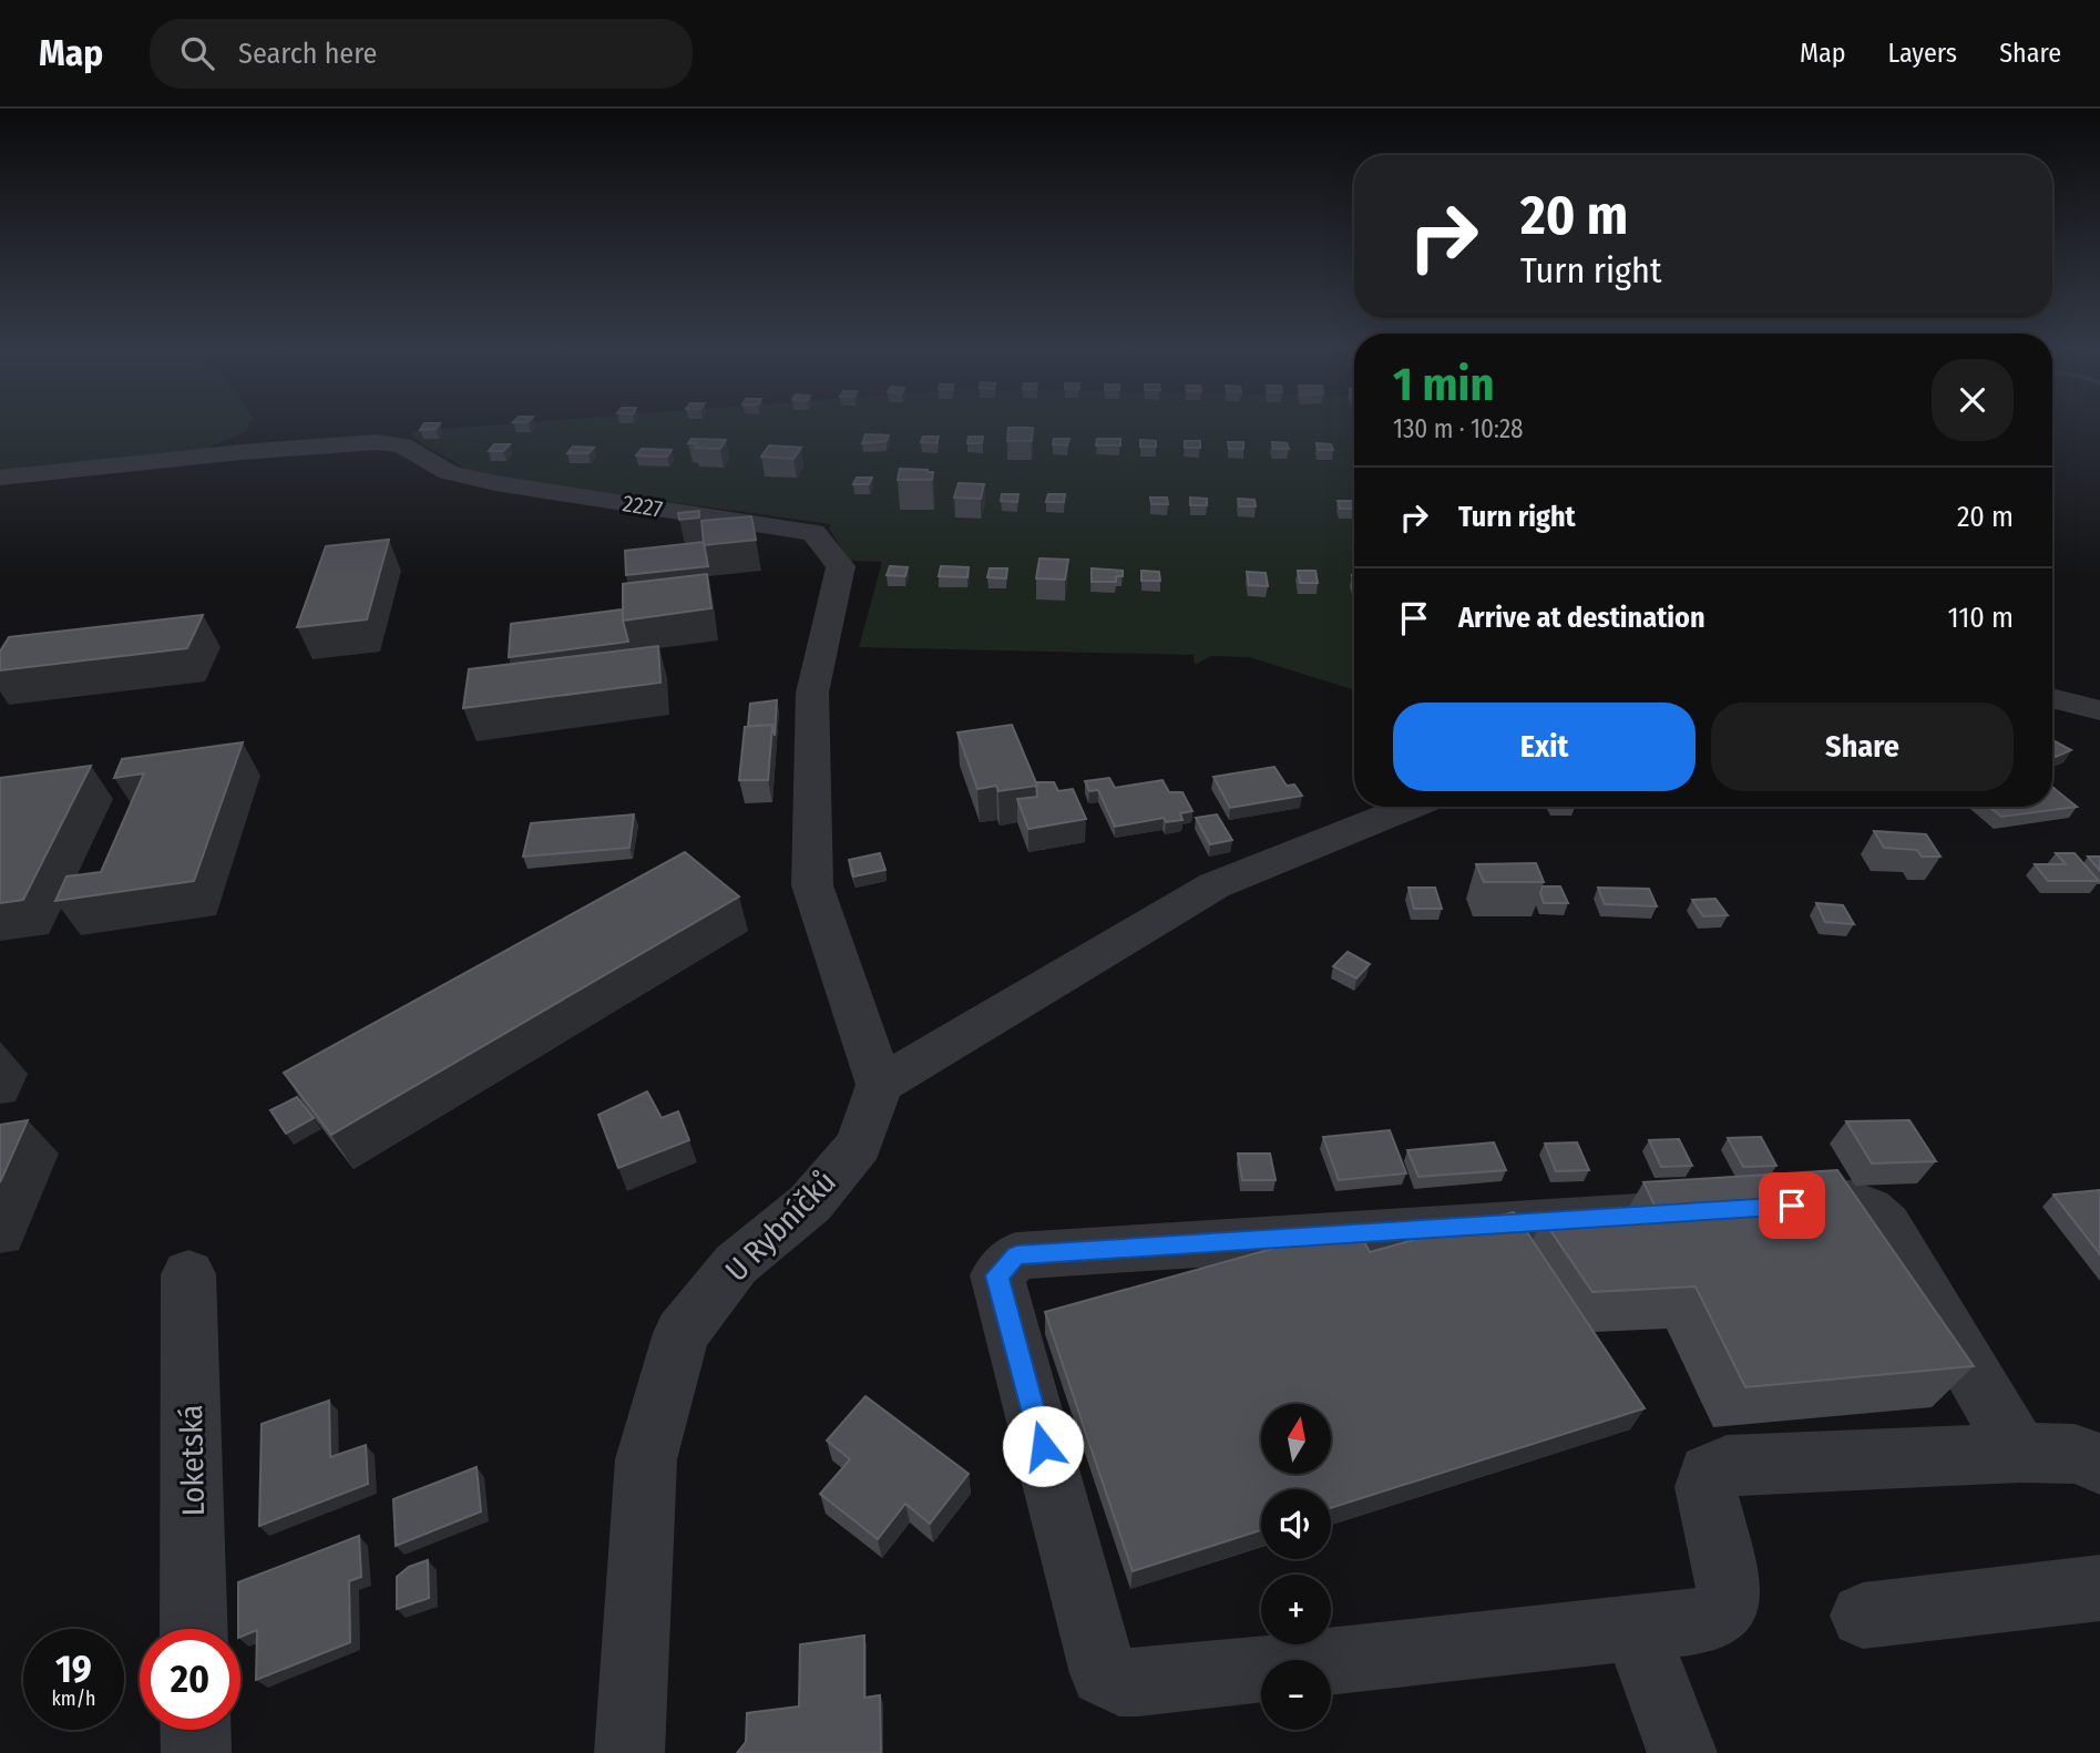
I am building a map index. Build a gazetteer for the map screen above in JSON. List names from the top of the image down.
{
  "streets": {
    "street": ["2227", "U Rybníčků", "Loketská"]
  },
  "crossings": [
    ["2227", "U Rybníčků"]
  ],
  "north": "top",
  "page": {
    "header": "Map",
    "search": "Search here",
    "nav": ["Map", "Layers", "Share"],
    "turn": ["20 m", "Turn right"],
    "heading": ["1 min", "130 m · 10:28"],
    "list": [
      {
        "name": "Turn right",
        "value": "20 m"
      },
      {
        "name": "Arrive at destination",
        "value": "110 m"
      }
    ],
    "buttons": ["Exit", "Share"],
    "map_buttons": ["+", "−"],
    "speed": "19 km/h",
    "limit": "20"
  }
}
